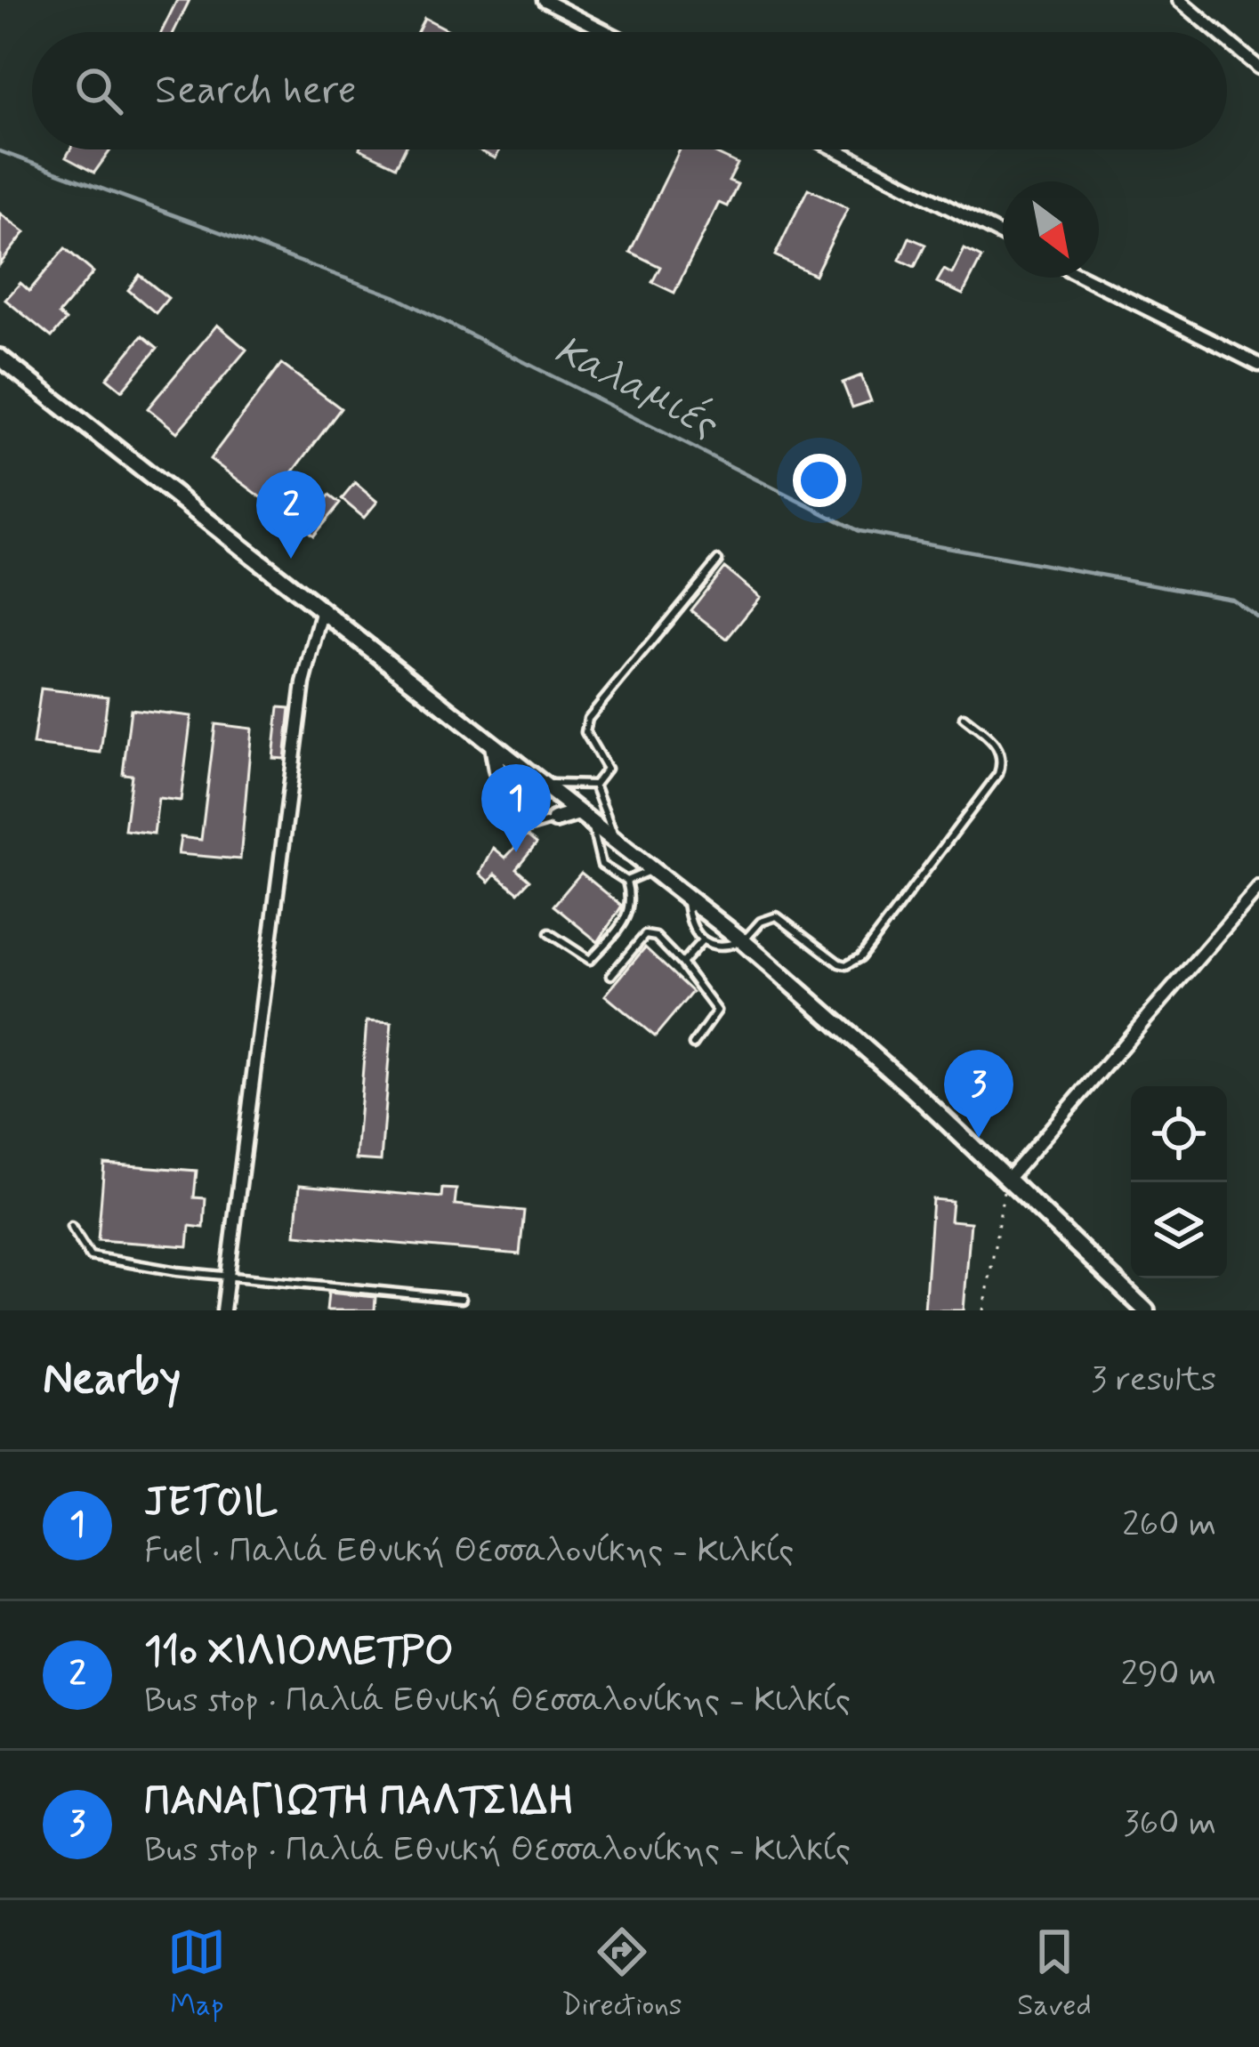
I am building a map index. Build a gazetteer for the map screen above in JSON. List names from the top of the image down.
{
  "water": ["Καλαμιές"],
  "north": "bottom right",
  "page": {
    "search": "Search here",
    "pins": ["2", "1", "3"],
    "heading": ["Nearby", "3 results"],
    "list": [
      {
        "mark": "1",
        "name": "JETOIL",
        "note": "Fuel · Παλιά Εθνική Θεσσαλονίκης - Κιλκίς",
        "value": "260 m"
      },
      {
        "mark": "2",
        "name": "11ο ΧΙΛΙΟΜΕΤΡΟ",
        "note": "Bus stop · Παλιά Εθνική Θεσσαλονίκης - Κιλκίς",
        "value": "290 m"
      },
      {
        "mark": "3",
        "name": "ΠΑΝΑΓΙΩΤΗ ΠΑΛΤΣΙΔΗ",
        "note": "Bus stop · Παλιά Εθνική Θεσσαλονίκης - Κιλκίς",
        "value": "360 m"
      }
    ],
    "nav": ["Map", "Directions", "Saved"]
  }
}
